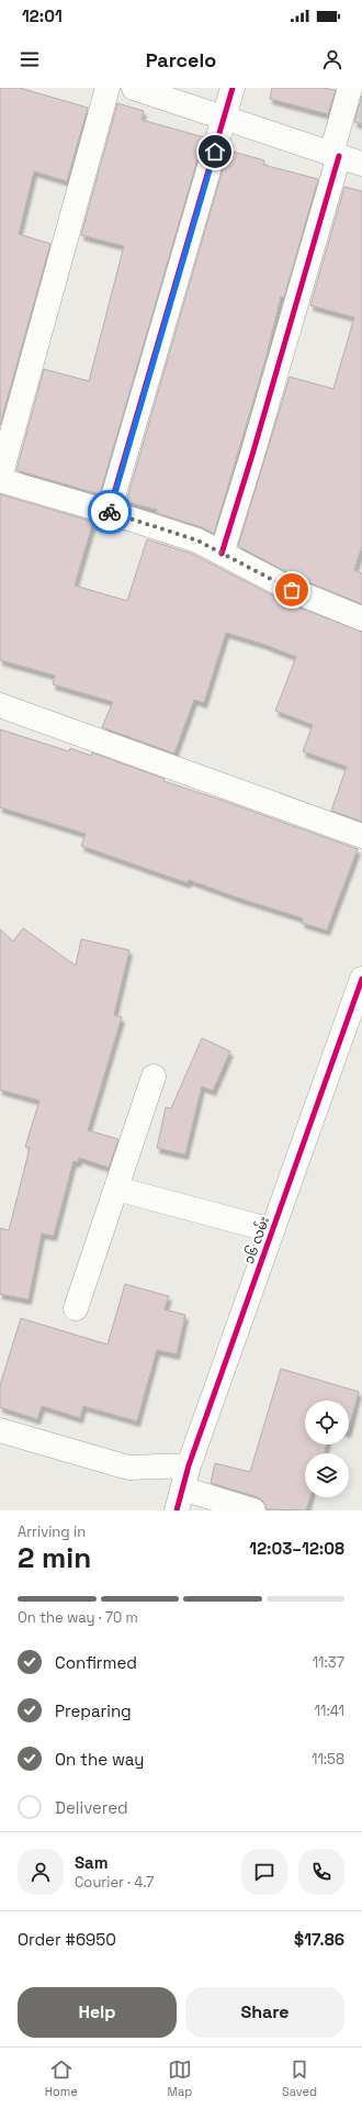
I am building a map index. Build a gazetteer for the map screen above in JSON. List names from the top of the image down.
{
  "streets": {
    "street": ["၁၆ လမ်း"]
  },
  "page": {
    "status": "12:01",
    "header": "Parcelo",
    "heading": ["2 min", "Arriving in", "12:03–12:08"],
    "panel": [
      "Sam",
      "Courier · 4.7",
      "Order #6950",
      "$17.86"
    ],
    "bar": "On the way · 70 m",
    "list": [
      ["Confirmed", "11:37"],
      ["Preparing", "11:41"],
      ["On the way", "11:58"],
      "Delivered"
    ],
    "buttons": ["Help", "Share"],
    "tabs": ["Home", "Map", "Saved"]
  }
}
